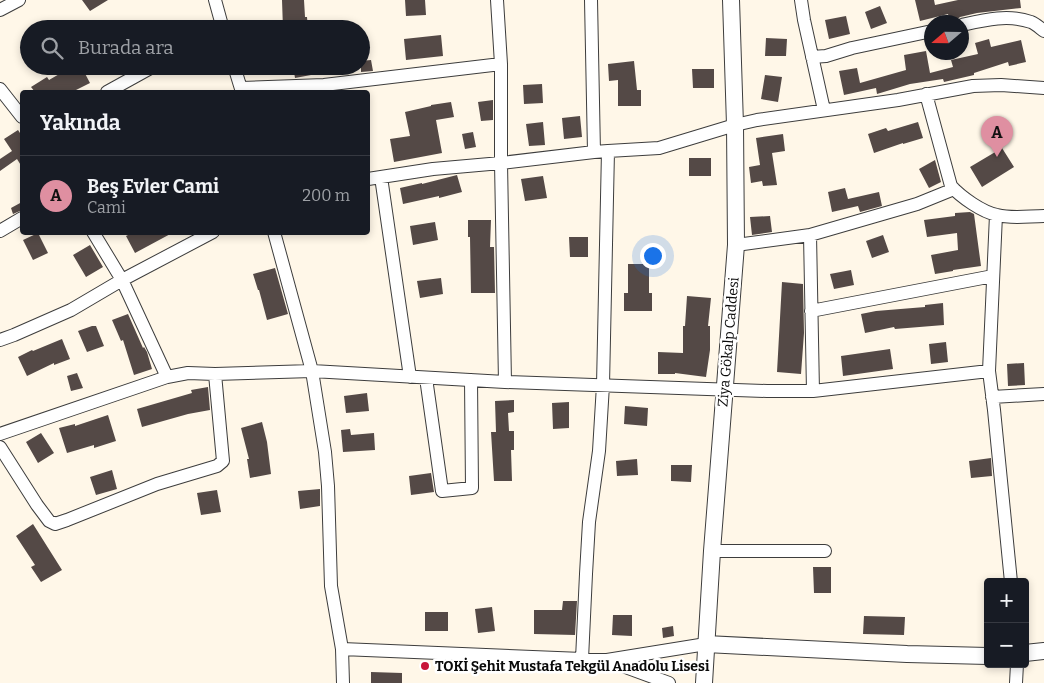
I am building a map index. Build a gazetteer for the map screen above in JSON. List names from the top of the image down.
{
  "streets": {
    "street": ["Ziya Gökalp Caddesi"]
  },
  "places": ["TOKİ Şehit Mustafa Tekgül Anadolu Lisesi"],
  "north": "left",
  "page": {
    "search": "Burada ara",
    "heading": "Yakında",
    "pins": "A",
    "list": [
      {
        "mark": "A",
        "name": "Beş Evler Cami",
        "note": "Cami",
        "value": "200 m"
      }
    ],
    "map_buttons": ["+", "−"]
  }
}
